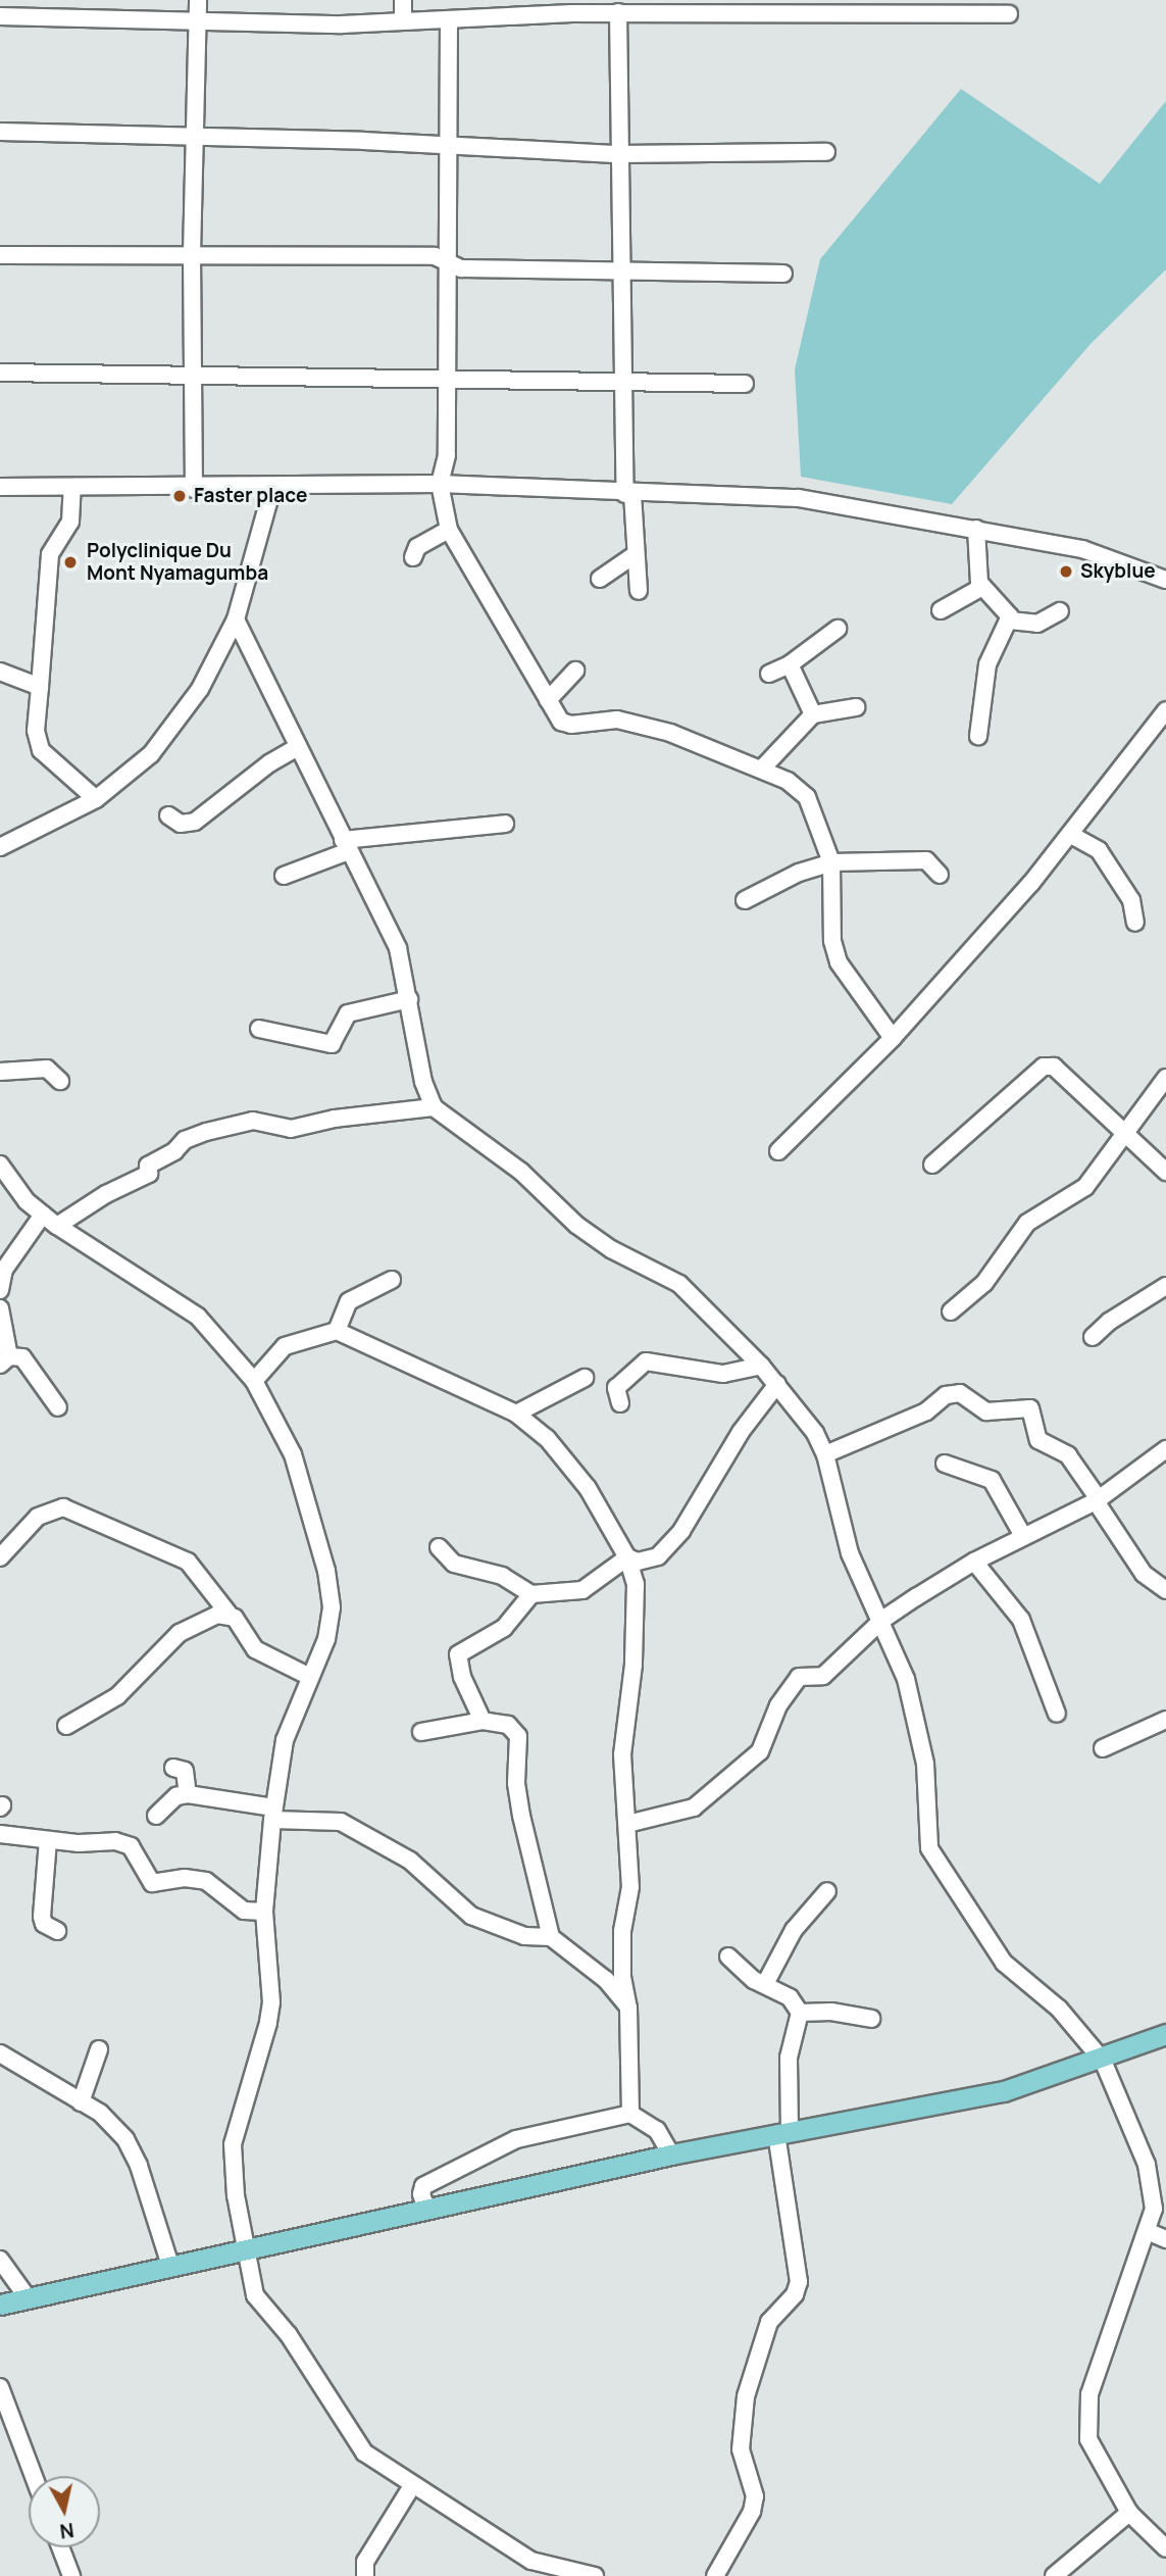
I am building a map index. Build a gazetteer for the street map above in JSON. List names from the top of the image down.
{
  "places": ["Faster place", "Polyclinique Du Mont Nyamagumba", "Skyblue"],
  "north": "bottom"
}
